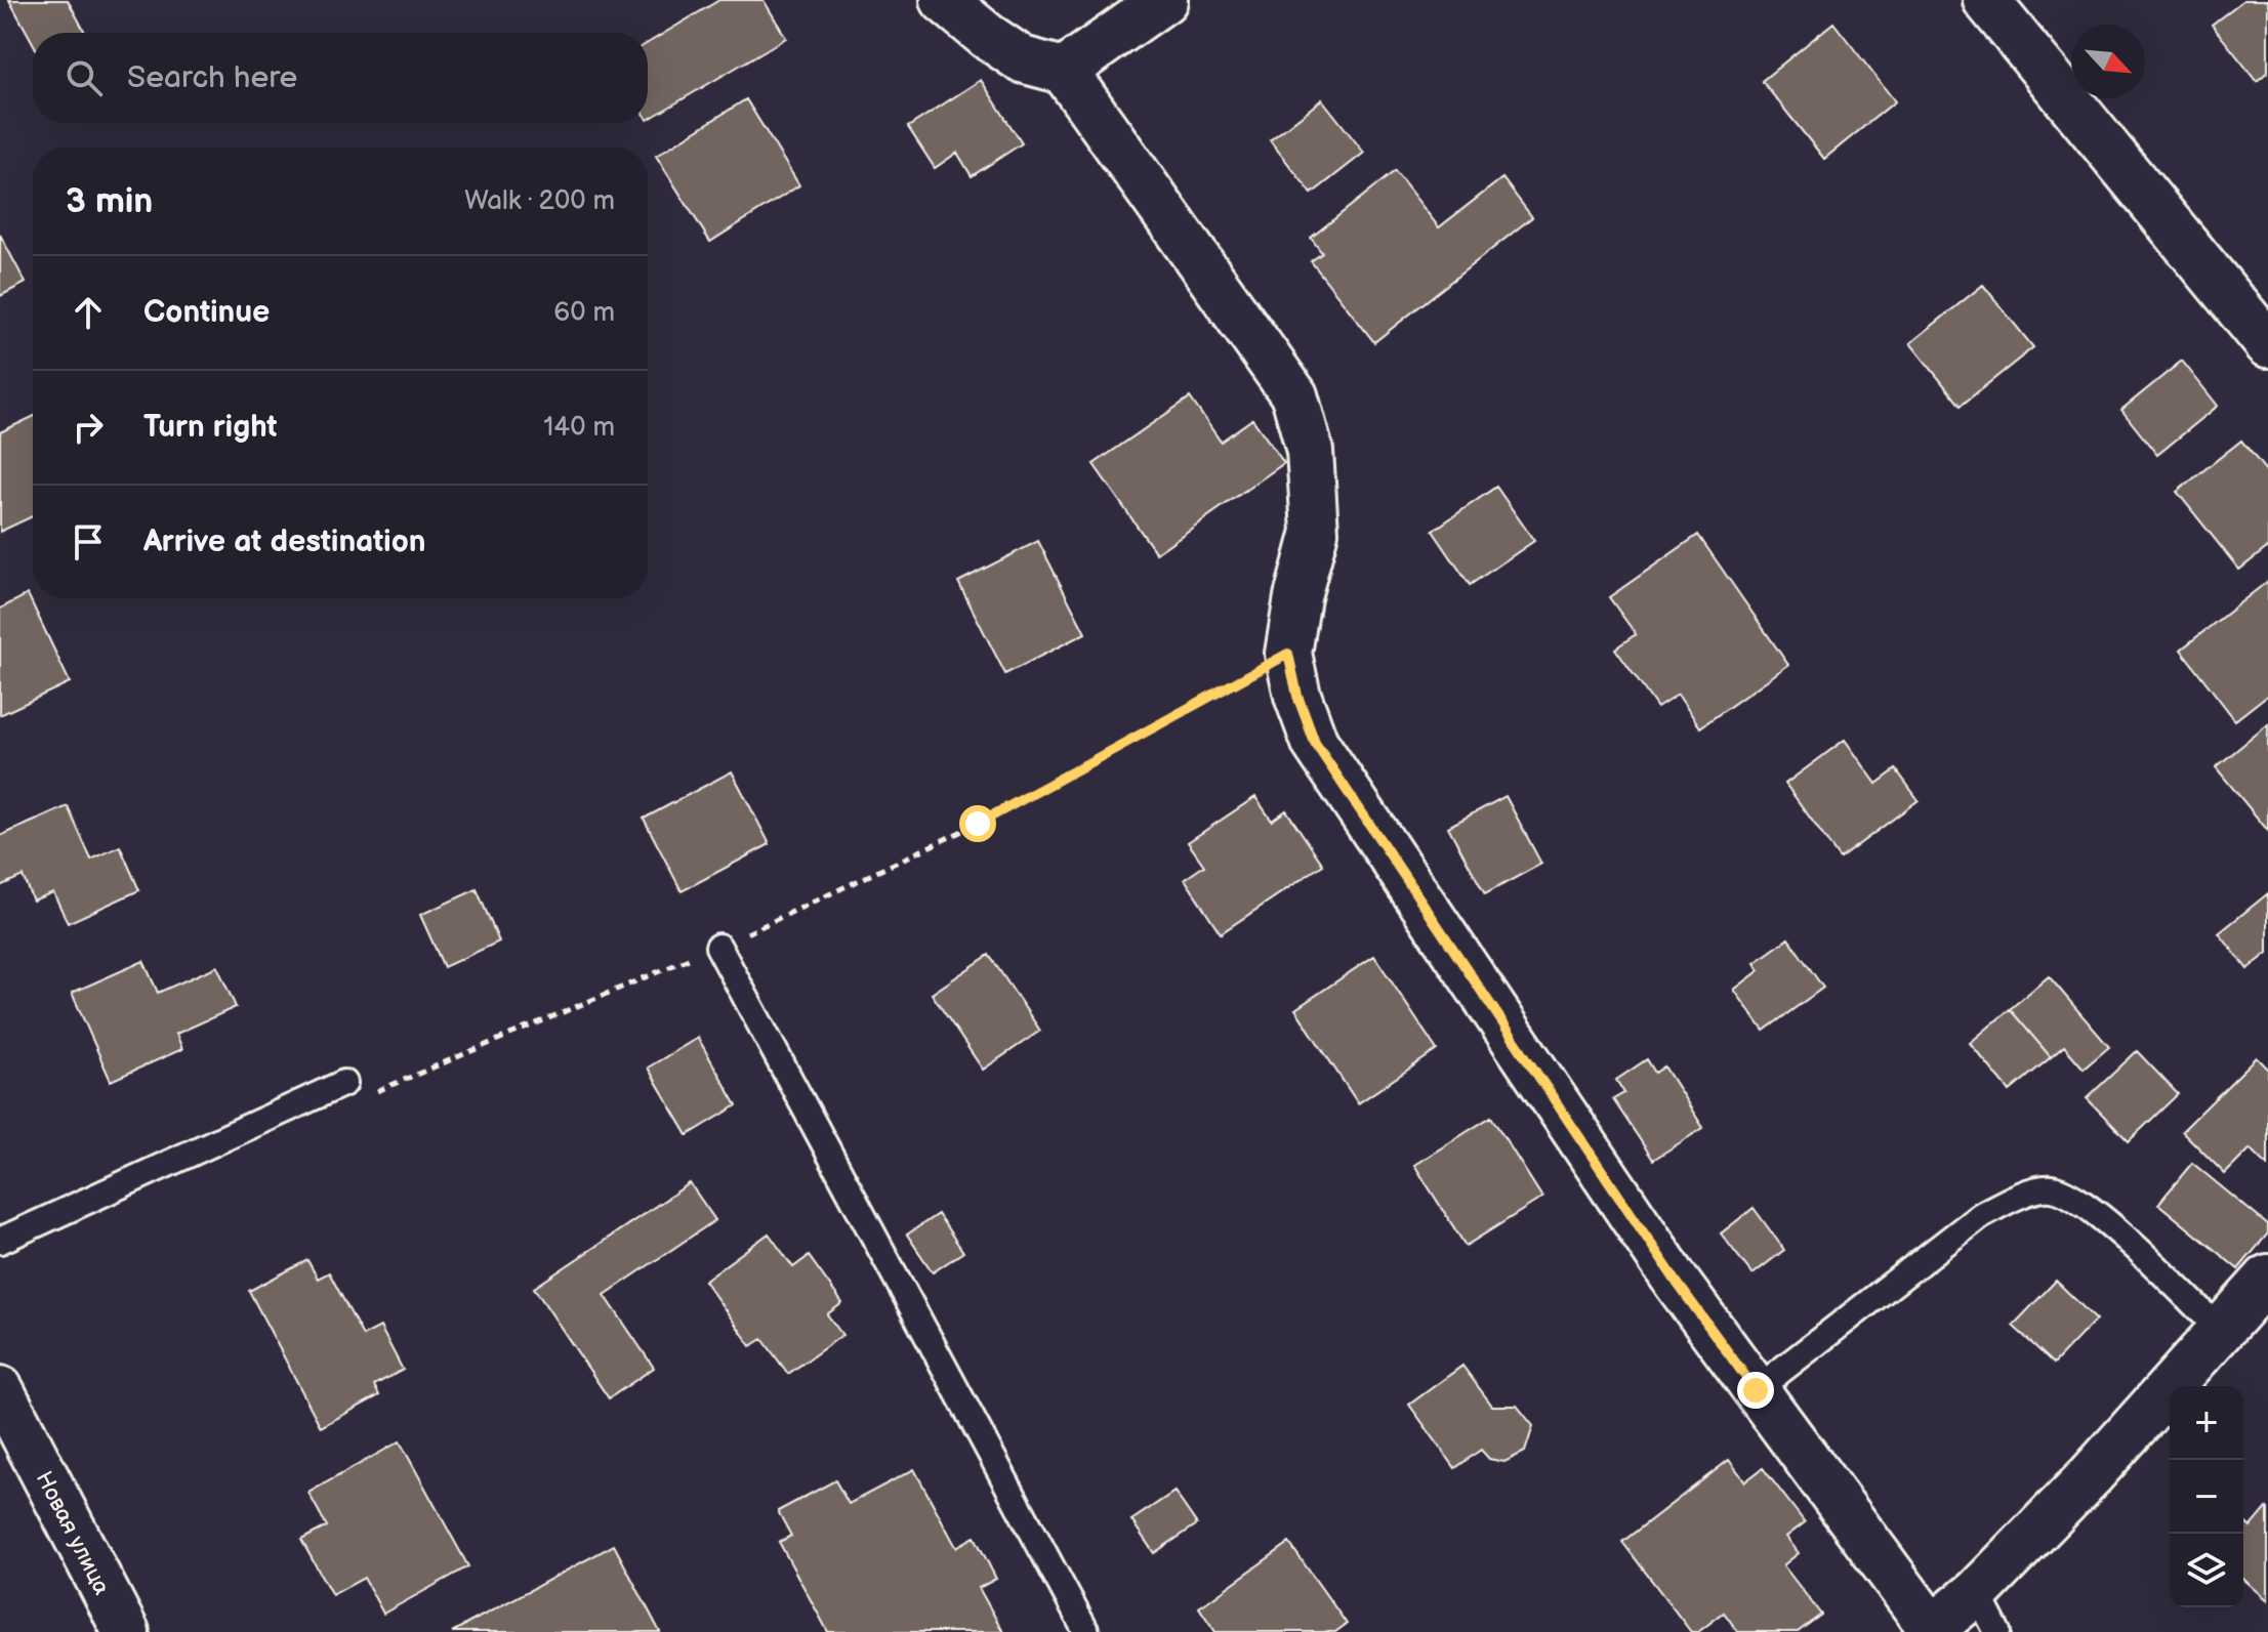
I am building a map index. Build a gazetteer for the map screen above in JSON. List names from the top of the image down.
{
  "streets": {
    "street": ["Новая улица"]
  },
  "north": "bottom right",
  "page": {
    "search": "Search here",
    "heading": ["3 min", "Walk · 200 m"],
    "list": [
      ["Continue", "60 m"],
      ["Turn right", "140 m"],
      "Arrive at destination"
    ],
    "map_buttons": ["+", "−"]
  }
}
